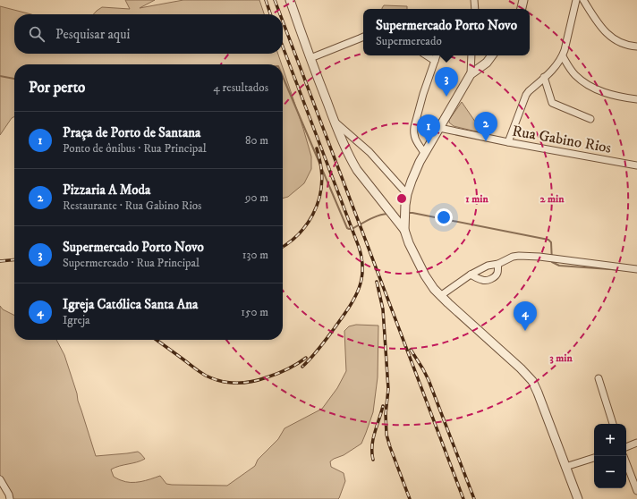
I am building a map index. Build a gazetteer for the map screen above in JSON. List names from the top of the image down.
{
  "streets": {
    "street": ["Rua Gabino Rios"]
  },
  "page": {
    "popup": ["Supermercado Porto Novo", "Supermercado"],
    "search": "Pesquisar aqui",
    "heading": ["Por perto", "4 resultados"],
    "pins": [
      "3",
      "2",
      "1",
      "4"
    ],
    "list": [
      {
        "mark": "1",
        "name": "Praça de Porto de Santana",
        "note": "Ponto de ônibus · Rua Principal",
        "value": "80 m"
      },
      {
        "mark": "2",
        "name": "Pizzaria A Moda",
        "note": "Restaurante · Rua Gabino Rios",
        "value": "90 m"
      },
      {
        "mark": "3",
        "name": "Supermercado Porto Novo",
        "note": "Supermercado · Rua Principal",
        "value": "130 m"
      },
      {
        "mark": "4",
        "name": "Igreja Católica Santa Ana",
        "note": "Igreja",
        "value": "150 m"
      }
    ],
    "map_buttons": ["+", "−"]
  },
  "rings": ["1 min", "2 min", "3 min"]
}
